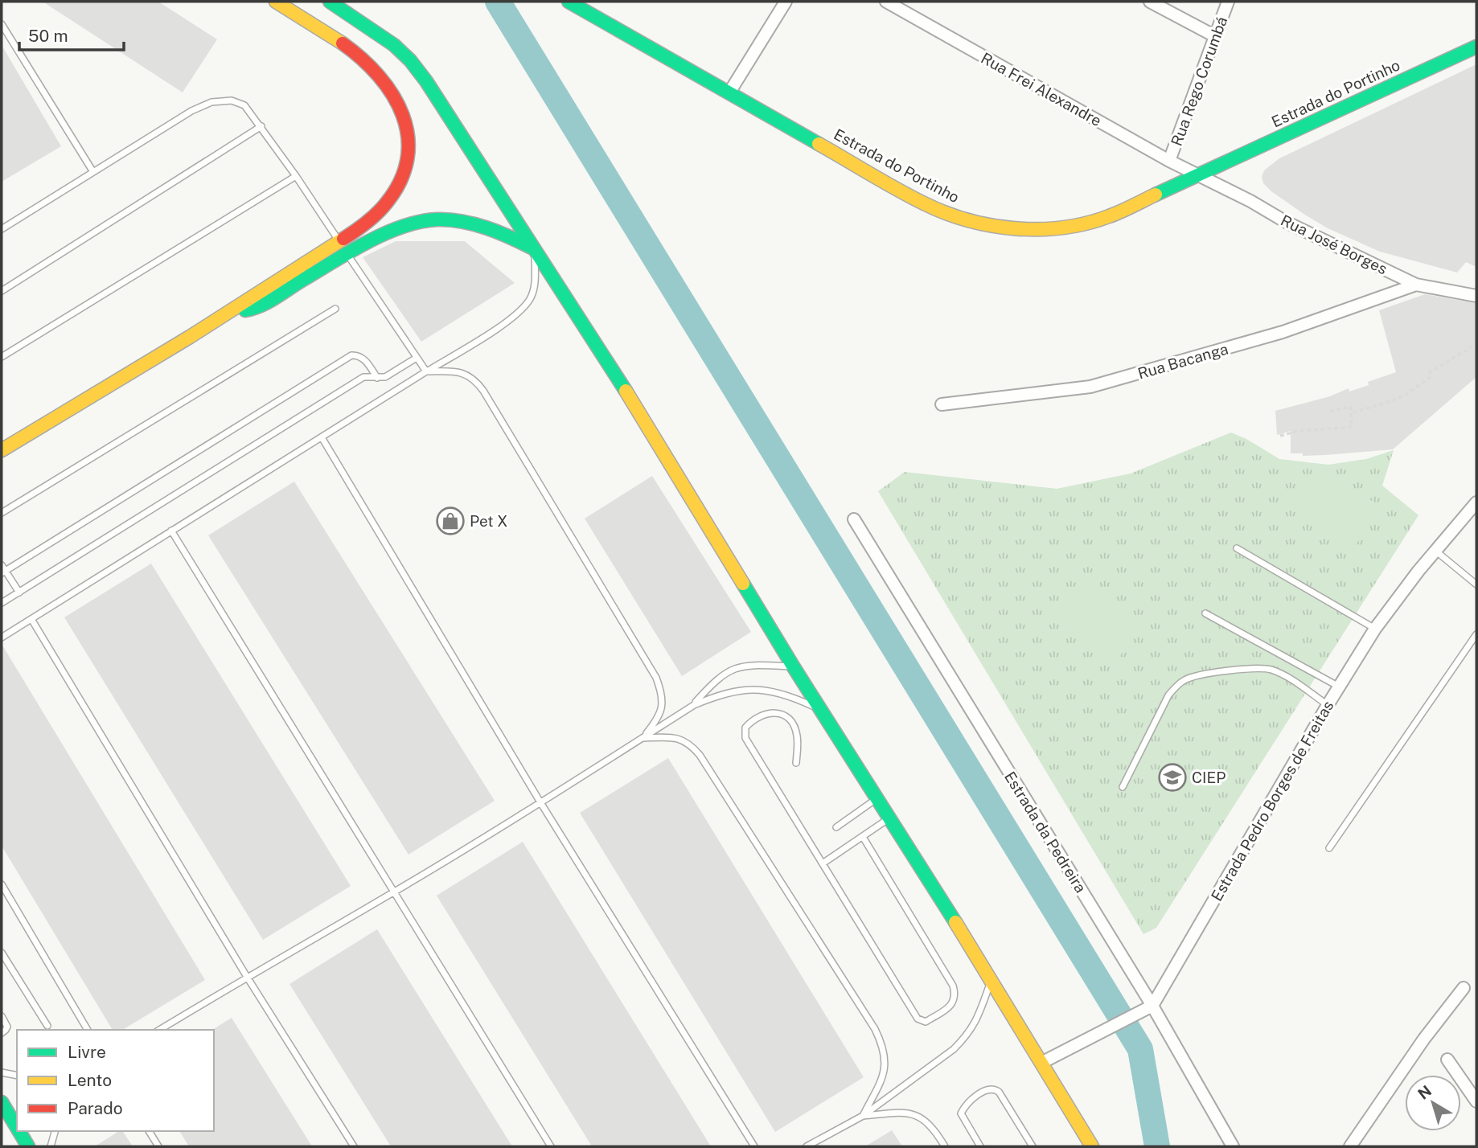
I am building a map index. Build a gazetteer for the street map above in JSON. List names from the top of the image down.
{
  "streets": {
    "street": [
      "Rua Rego Corumbá",
      "Rua Frei Alexandre",
      "Estrada do Portinho",
      "Rua José Borges",
      "Rua Bacanga",
      "Estrada Pedro Borges de Freitas",
      "Estrada da Pedreira"
    ]
  },
  "crossings": [
    ["Rua Rego Corumbá", "Rua Frei Alexandre"],
    ["Rua Frei Alexandre", "Estrada do Portinho"],
    ["Rua Frei Alexandre", "Rua José Borges"],
    ["Estrada do Portinho", "Rua José Borges"],
    ["Rua José Borges", "Rua Bacanga"],
    ["Estrada Pedro Borges de Freitas", "Estrada da Pedreira"]
  ],
  "places": {
    "shop": ["Pet X"],
    "school or university": ["CIEP"]
  },
  "legend": ["Livre", "Lento", "Parado"],
  "scale_bar": "50 m",
  "north": "top left"
}
